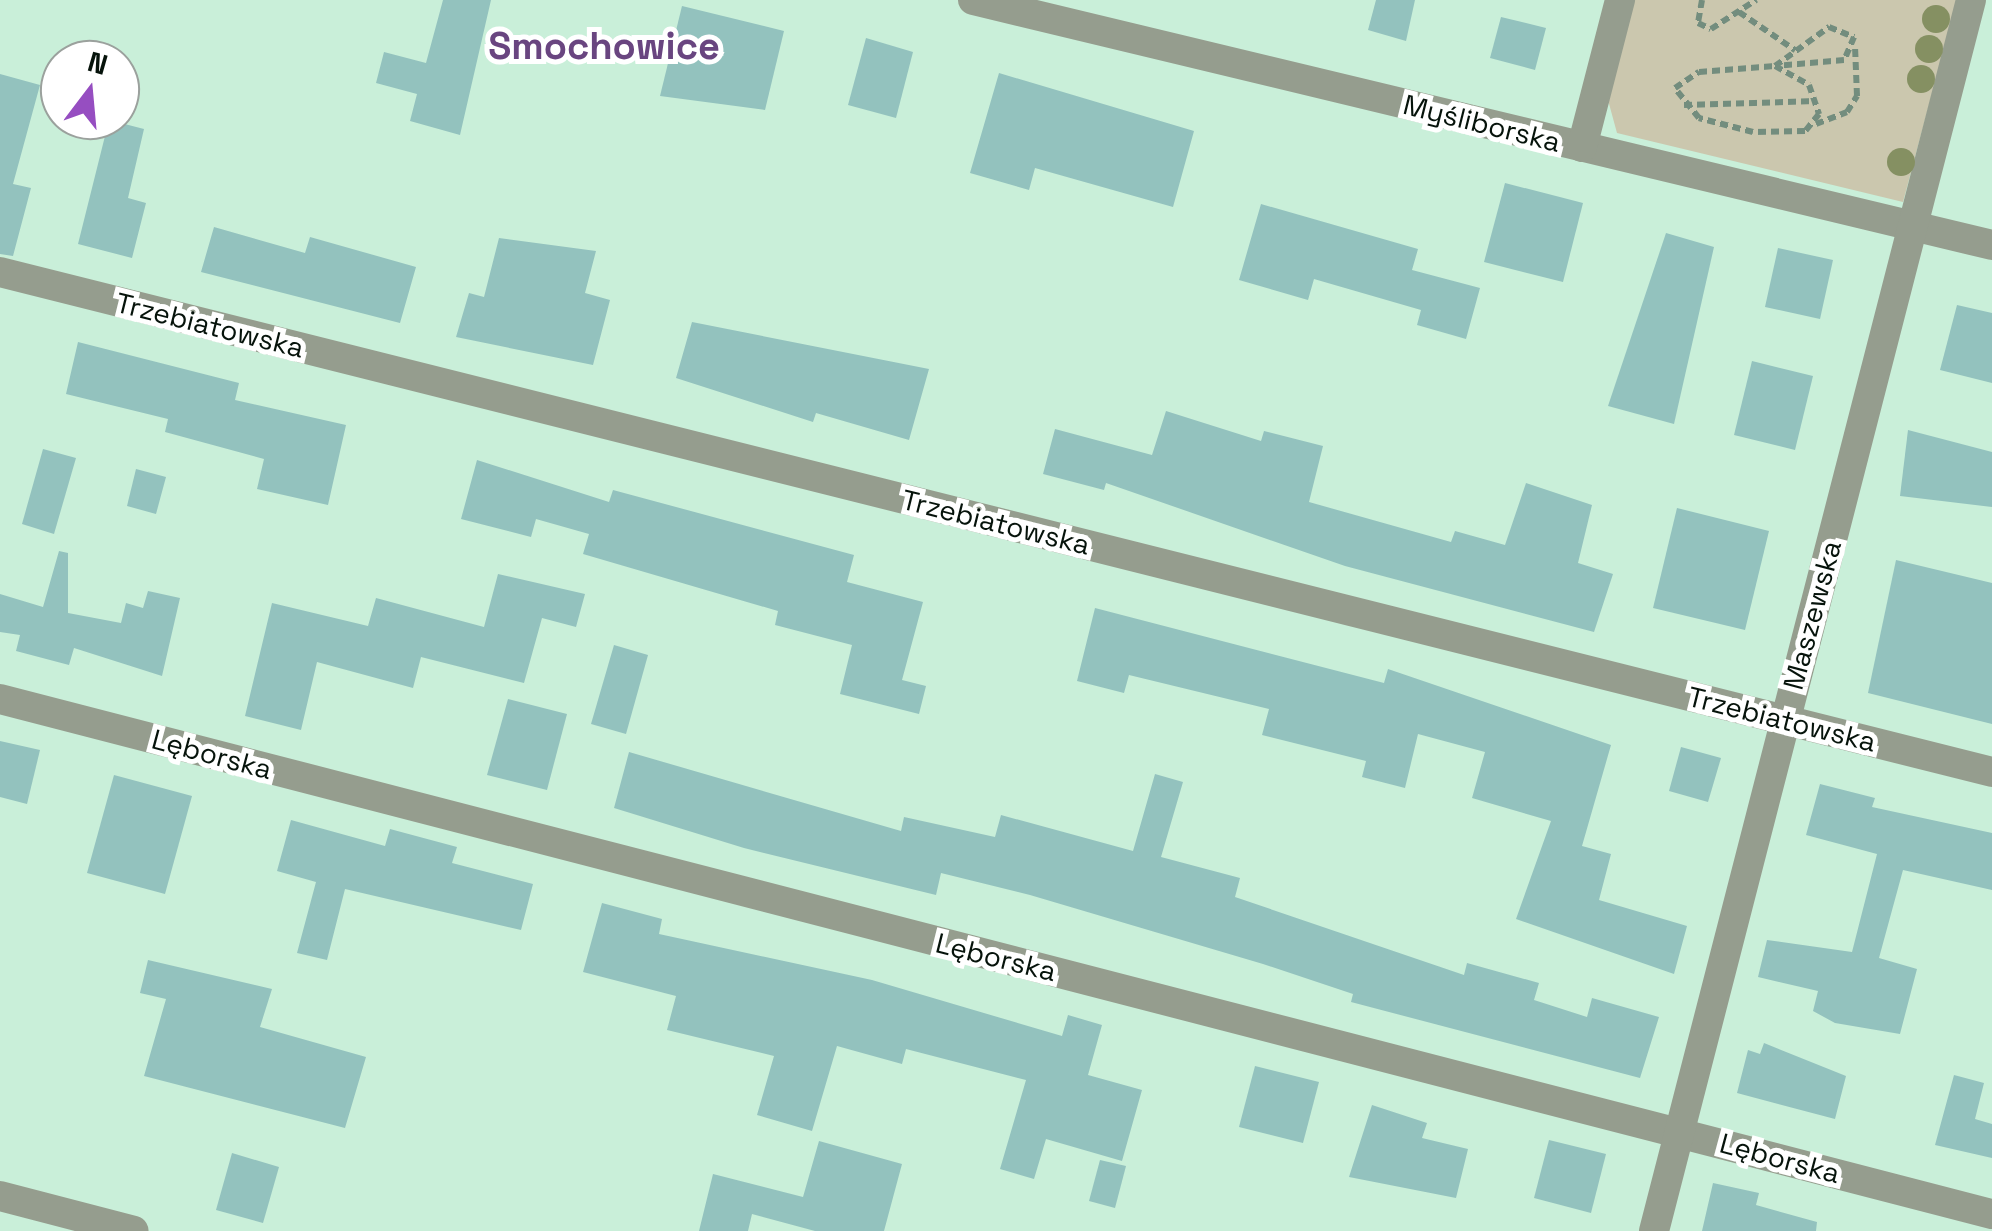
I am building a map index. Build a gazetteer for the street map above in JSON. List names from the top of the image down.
{
  "streets": {
    "street": [
      "Myśliborska",
      "Trzebiatowska",
      "Maszewska",
      "Lęborska"
    ]
  },
  "crossings": [
    ["Myśliborska", "Maszewska"],
    ["Trzebiatowska", "Maszewska"],
    ["Maszewska", "Lęborska"]
  ],
  "districts": ["Smochowice"],
  "north": "top"
}
